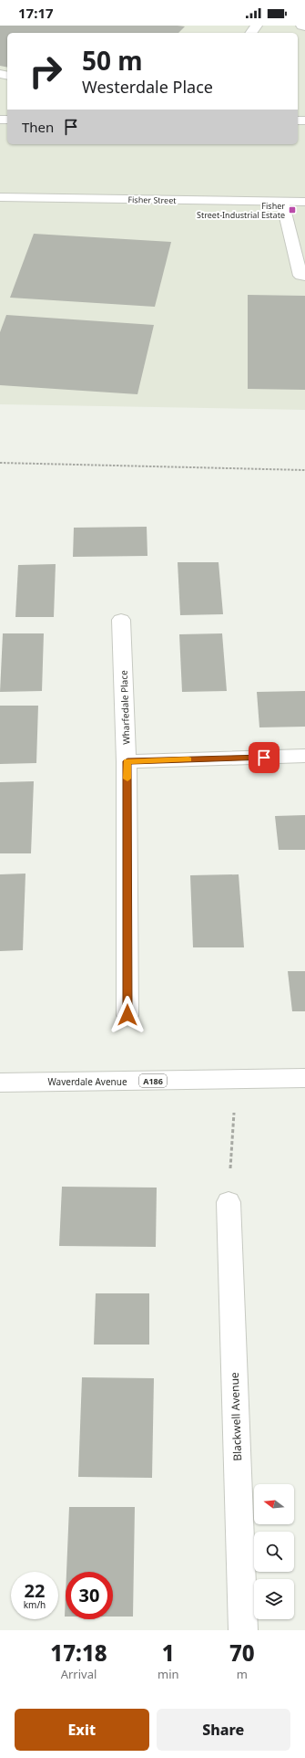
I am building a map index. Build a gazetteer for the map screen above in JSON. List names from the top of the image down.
{
  "streets": {
    "street": [
      "Fisher Street",
      "Wharfedale Place",
      "A186",
      "Waverdale Avenue",
      "Blackwell Avenue"
    ]
  },
  "places": {
    "transit": ["Fisher Street-Industrial Estate"]
  },
  "north": "left",
  "page": {
    "status": "17:17",
    "turn": ["50 m", "Westerdale Place"],
    "then": "Then",
    "speed": "22 km/h",
    "limit": "30",
    "eta": [
      "17:18",
      "Arrival",
      "1",
      "min",
      "70",
      "m"
    ],
    "buttons": ["Exit", "Share"]
  }
}
